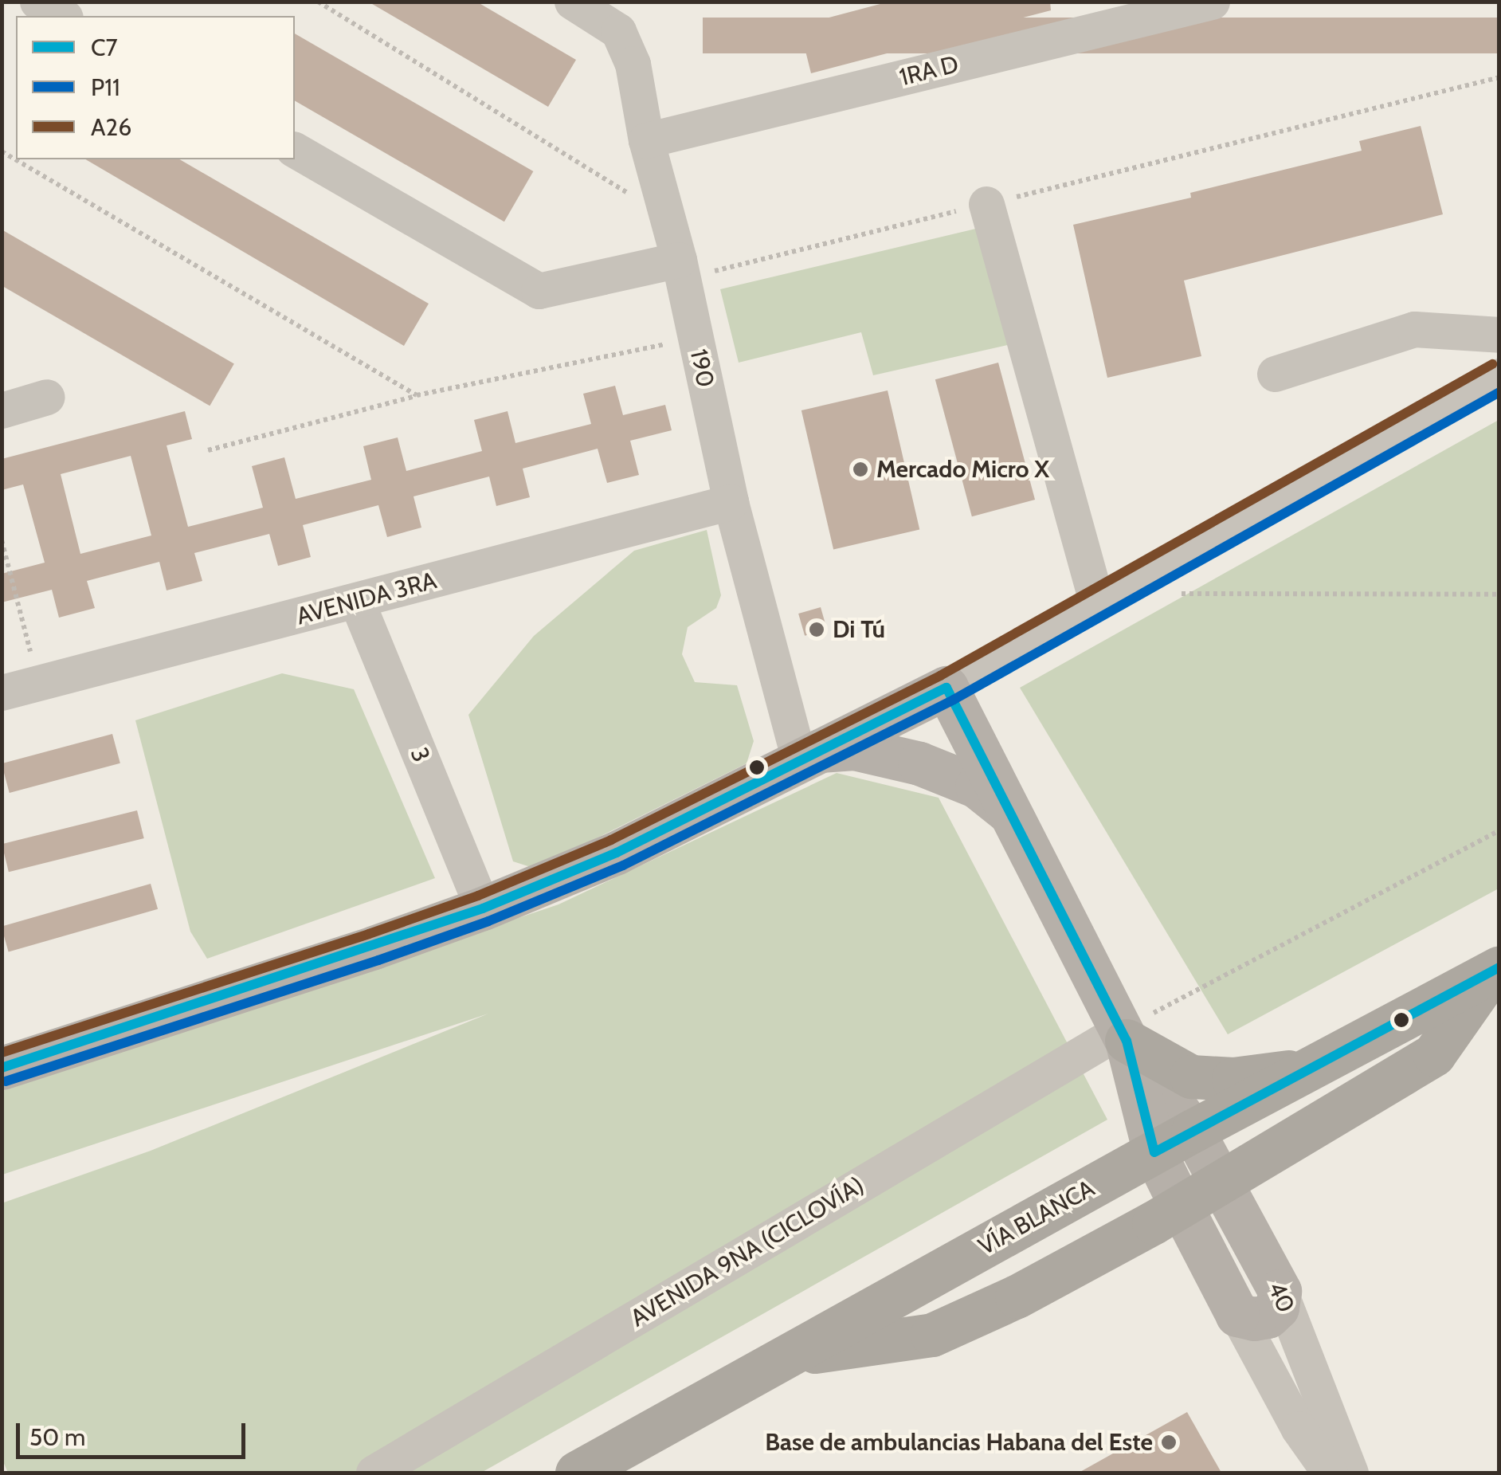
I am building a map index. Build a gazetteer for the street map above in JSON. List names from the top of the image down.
{
  "streets": {
    "highway": ["VÍA BLANCA"],
    "main road": ["40"],
    "street": [
      "1RA D",
      "190",
      "AVENIDA 3RA",
      "3",
      "AVENIDA 9NA (CICLOVÍA)"
    ]
  },
  "crossings": [
    ["1RA D", "190"],
    ["190", "AVENIDA 3RA"],
    ["AVENIDA 3RA", "3"],
    ["VÍA BLANCA", "40"]
  ],
  "places": ["Mercado Micro X", "Di Tú", "Base de ambulancias Habana del Este"],
  "lines": ["transit line A26", "transit line P11", "transit line C7"],
  "legend": ["C7", "P11", "A26"],
  "scale_bar": "50 m"
}
